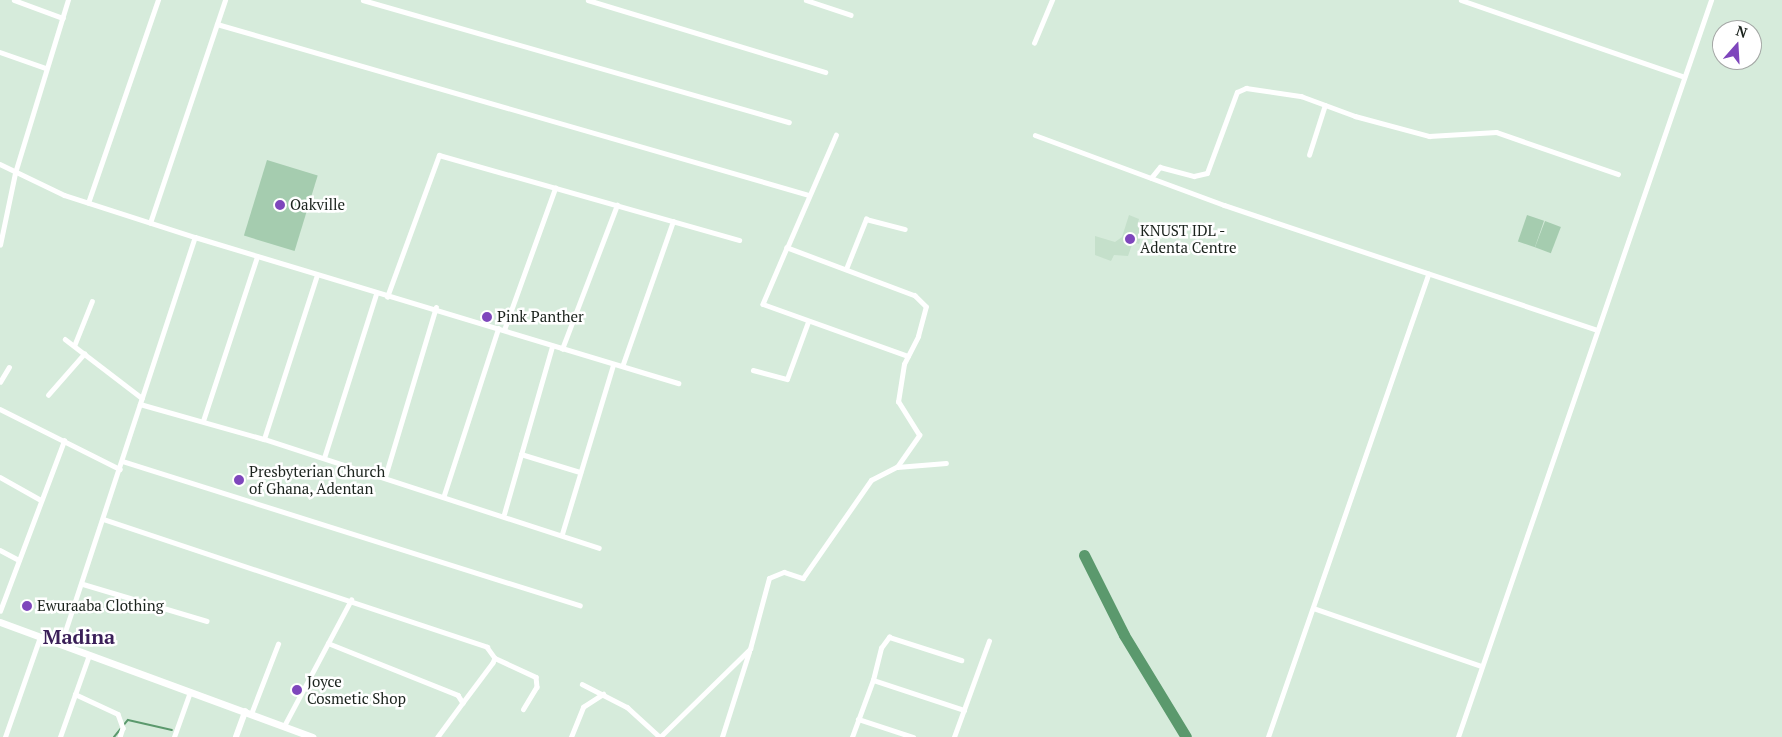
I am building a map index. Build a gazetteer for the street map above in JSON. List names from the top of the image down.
{
  "districts": ["Madina"],
  "places": [
    "Oakville",
    "KNUST IDL - Adenta Centre",
    "Pink Panther",
    "Presbyterian Church of Ghana, Adentan",
    "Ewuraaba Clothing",
    "Joyce Cosmetic Shop"
  ],
  "north": "top"
}
